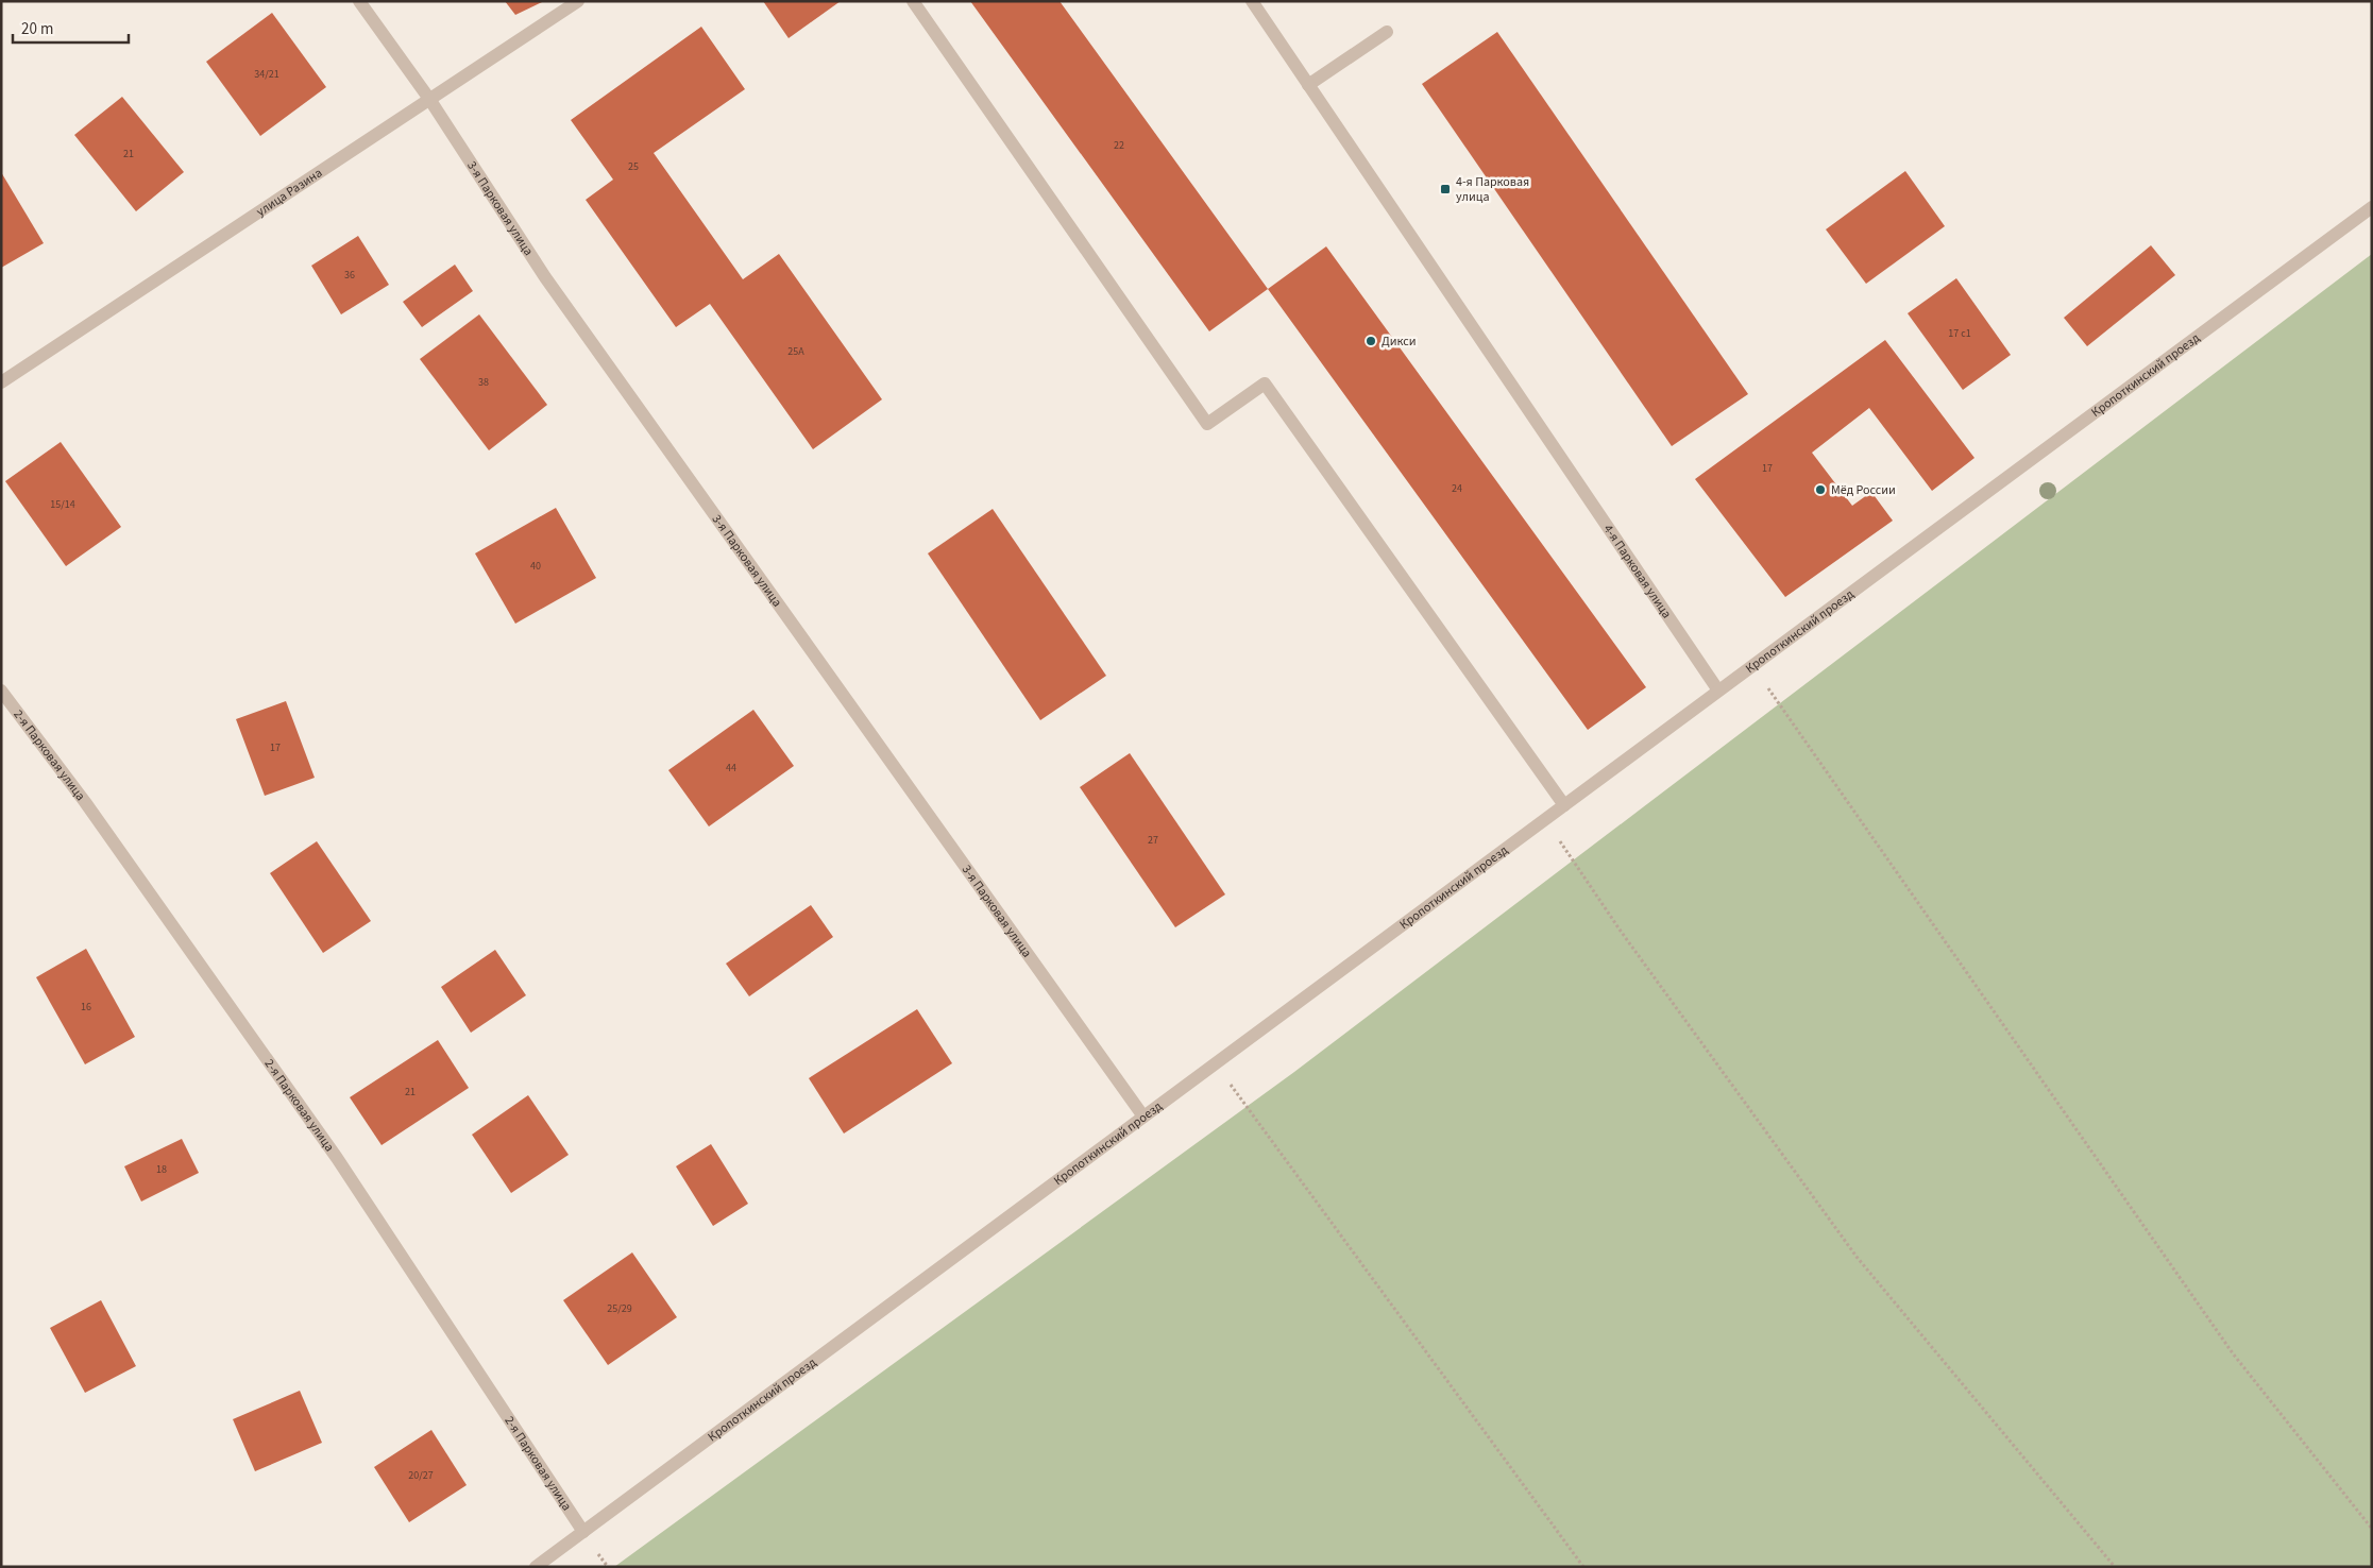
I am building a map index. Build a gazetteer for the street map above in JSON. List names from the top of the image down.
{
  "streets": {
    "street": [
      "улица Разина",
      "3-я Парковая улица",
      "Кропоткинский проезд",
      "4-я Парковая улица",
      "2-я Парковая улица"
    ]
  },
  "crossings": [
    ["улица Разина", "3-я Парковая улица"],
    ["3-я Парковая улица", "Кропоткинский проезд"],
    ["Кропоткинский проезд", "4-я Парковая улица"],
    ["Кропоткинский проезд", "2-я Парковая улица"]
  ],
  "places": {
    "transit": ["4-я Парковая улица"],
    "other": ["Дикси", "Мёд России"]
  },
  "house_numbers": [
    "34/21",
    "22",
    "21",
    "25",
    "36",
    "17 с1",
    "25А",
    "38",
    "17",
    "24",
    "15/14",
    "40",
    "17",
    "44",
    "27",
    "16",
    "21",
    "18",
    "25/29",
    "20/27"
  ],
  "scale_bar": "20 m"
}
